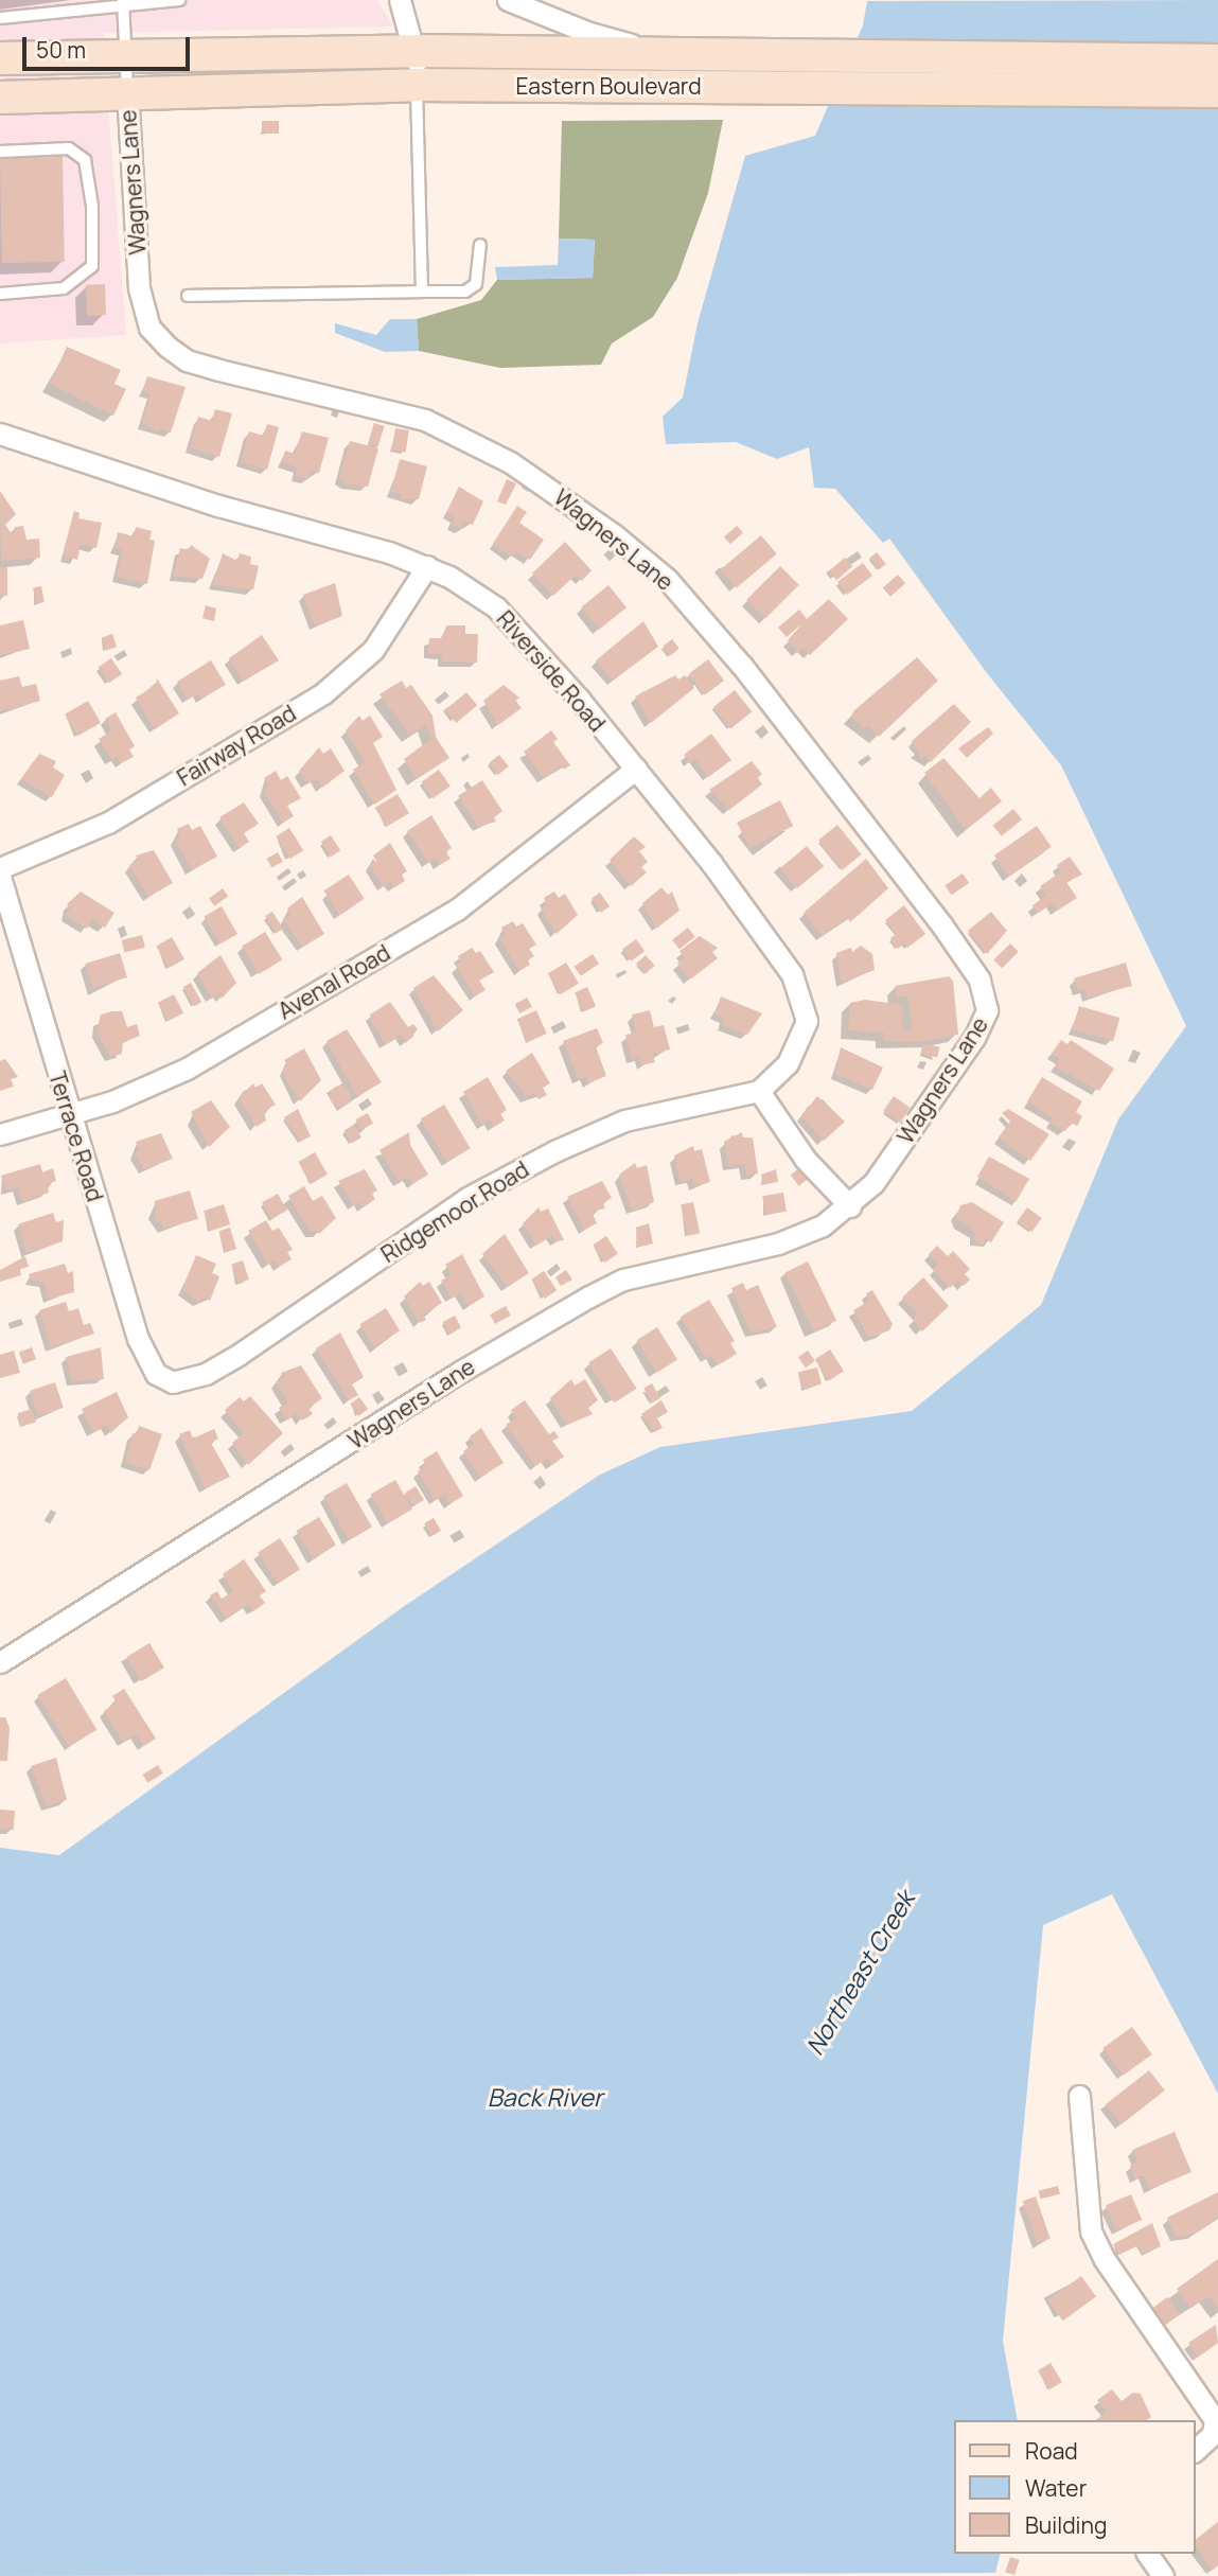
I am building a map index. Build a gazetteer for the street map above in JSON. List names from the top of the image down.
{
  "streets": {
    "main road": ["Eastern Boulevard"],
    "street": [
      "Wagners Lane",
      "Riverside Road",
      "Fairway Road",
      "Avenal Road",
      "Terrace Road",
      "Ridgemoor Road"
    ]
  },
  "crossings": [
    ["Eastern Boulevard", "Wagners Lane"],
    ["Riverside Road", "Fairway Road"],
    ["Riverside Road", "Avenal Road"],
    ["Riverside Road", "Ridgemoor Road"],
    ["Avenal Road", "Terrace Road"],
    ["Terrace Road", "Ridgemoor Road"]
  ],
  "water": ["Northeast Creek", "Back River"],
  "legend": ["Road", "Water", "Building"],
  "scale_bar": "50 m"
}
